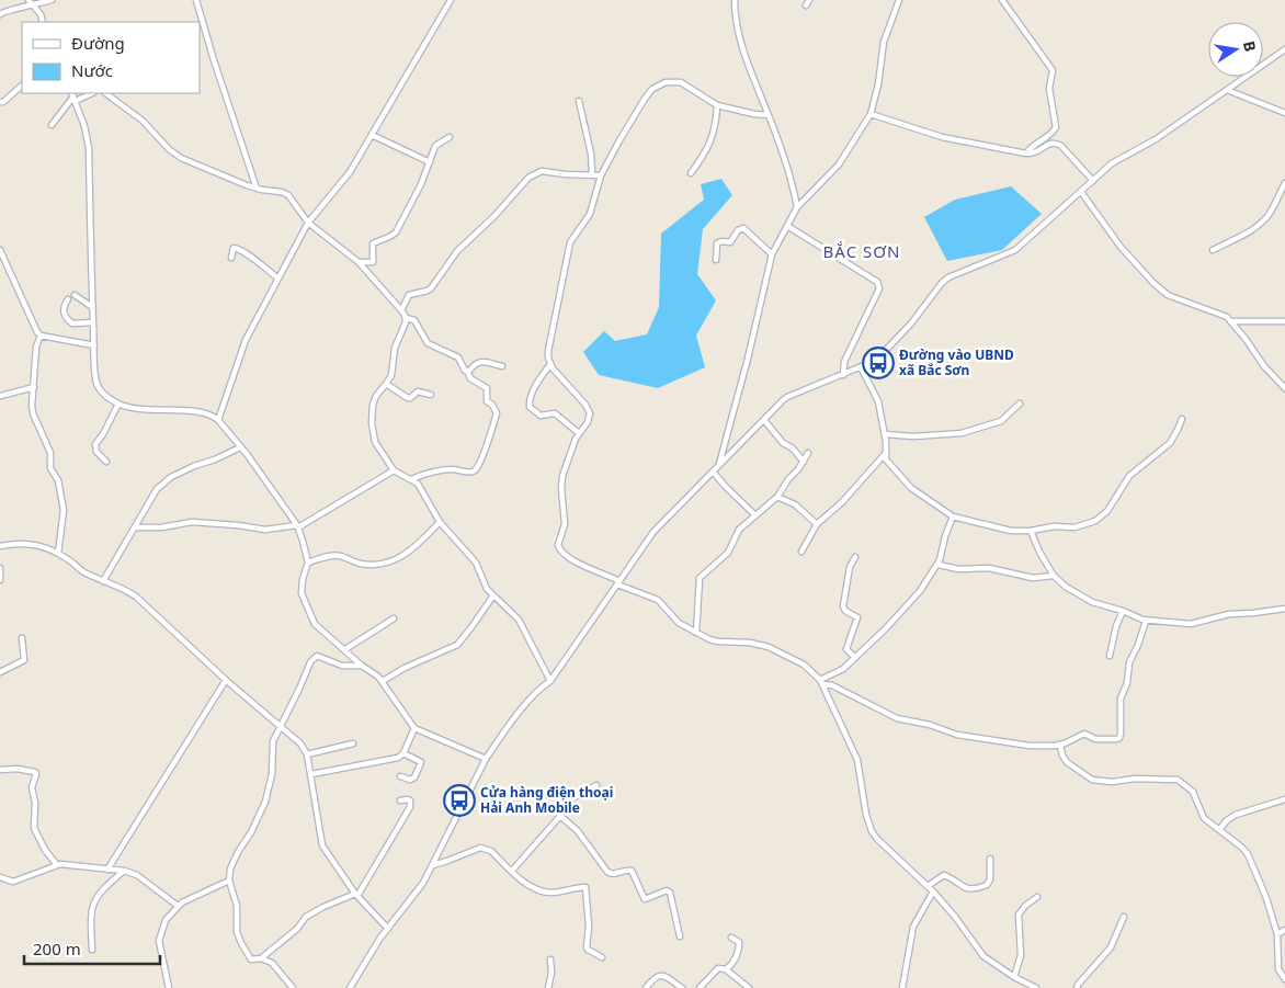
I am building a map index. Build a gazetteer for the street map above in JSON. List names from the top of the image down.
{
  "districts": ["BẮC SƠN"],
  "places": {
    "bus stop": ["Đường vào UBND xã Bắc Sơn", "Cửa hàng điện thoại Hải Anh Mobile"]
  },
  "legend": ["Đường", "Nước"],
  "scale_bar": "200 m",
  "north": "right"
}
